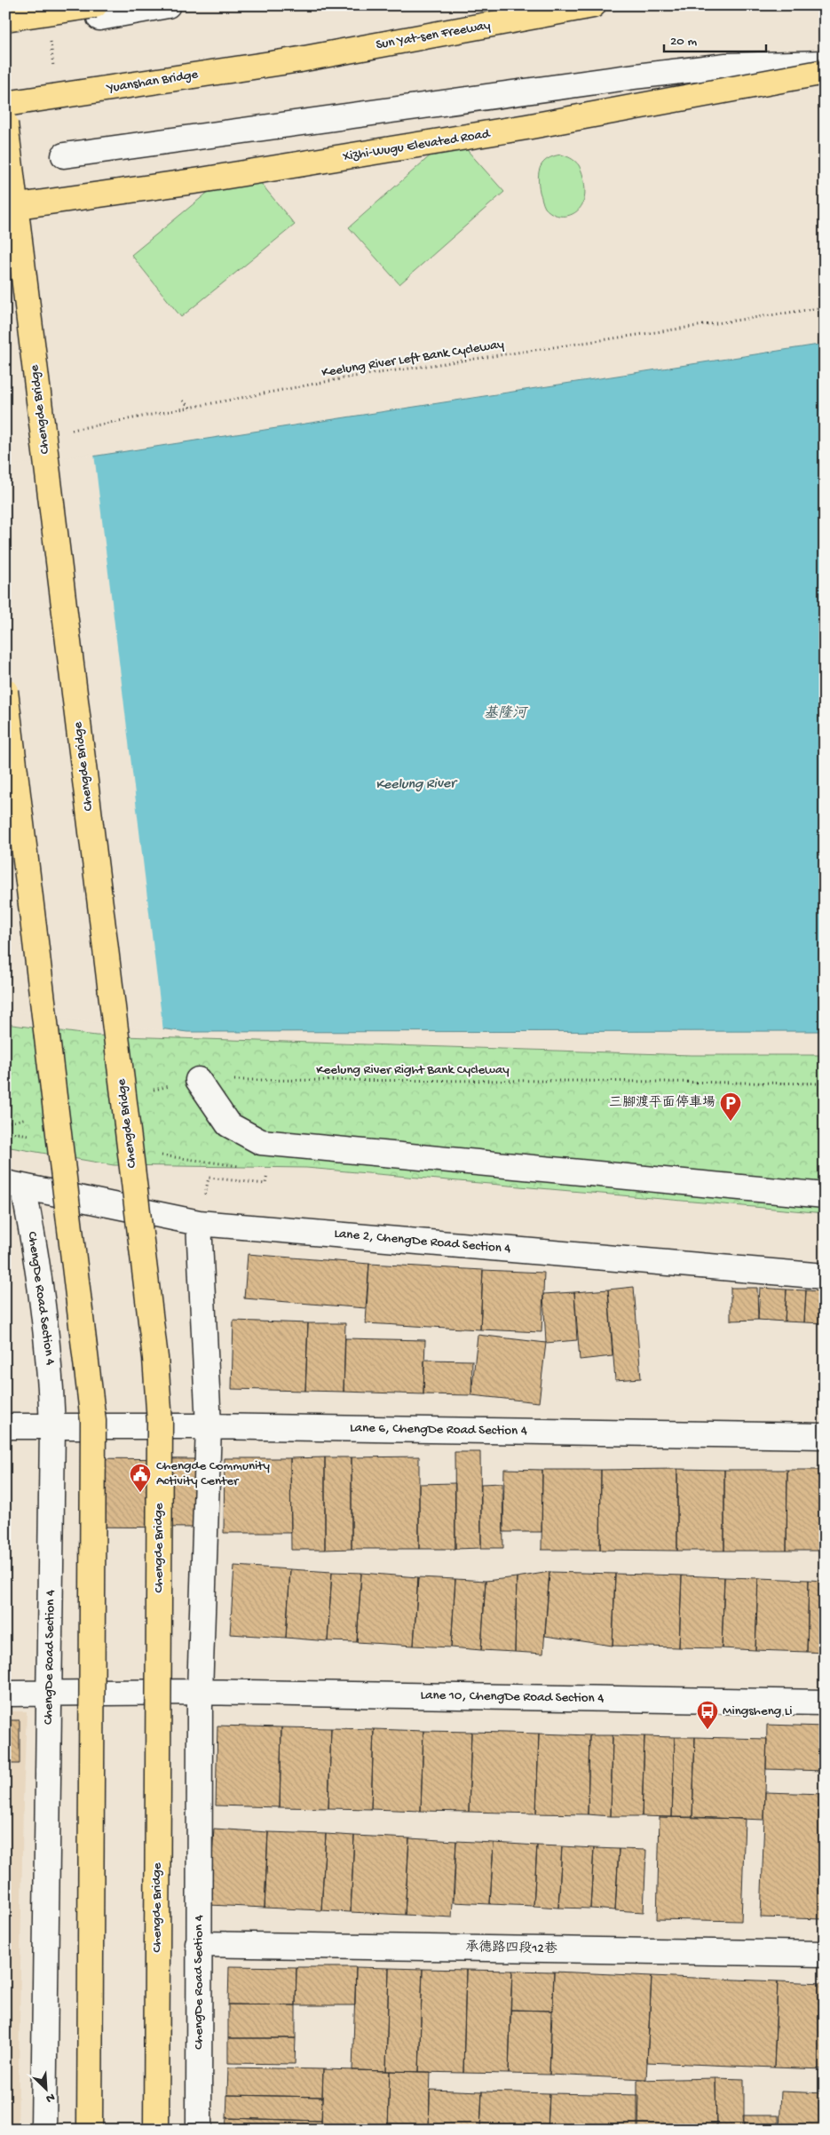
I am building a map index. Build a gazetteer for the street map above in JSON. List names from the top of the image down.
{
  "streets": {
    "main road": [
      "Sun Yat-sen Freeway",
      "Yuanshan Bridge",
      "Xizhi-Wugu Elevated Road",
      "Chengde Bridge"
    ],
    "street": [
      "Lane 2, ChengDe Road Section 4",
      "ChengDe Road Section 4",
      "Lane 6, ChengDe Road Section 4",
      "Lane 10, ChengDe Road Section 4",
      "承德路四段12巷"
    ],
    "path": ["Keelung River Left Bank Cycleway", "Keelung River Right Bank Cycleway"]
  },
  "crossings": [
    ["Sun Yat-sen Freeway", "Yuanshan Bridge"],
    ["Lane 2, ChengDe Road Section 4", "ChengDe Road Section 4"],
    ["ChengDe Road Section 4", "Lane 6, ChengDe Road Section 4"],
    ["ChengDe Road Section 4", "Lane 10, ChengDe Road Section 4"],
    ["ChengDe Road Section 4", "承德路四段12巷"]
  ],
  "water": ["基隆河", "Keelung River"],
  "places": {
    "parking": ["三腳渡平面停車場"],
    "public building": ["Chengde Community Activity Center"],
    "bus stop": ["Mingsheng Li"]
  },
  "scale_bar": "20 m",
  "north": "bottom right"
}
